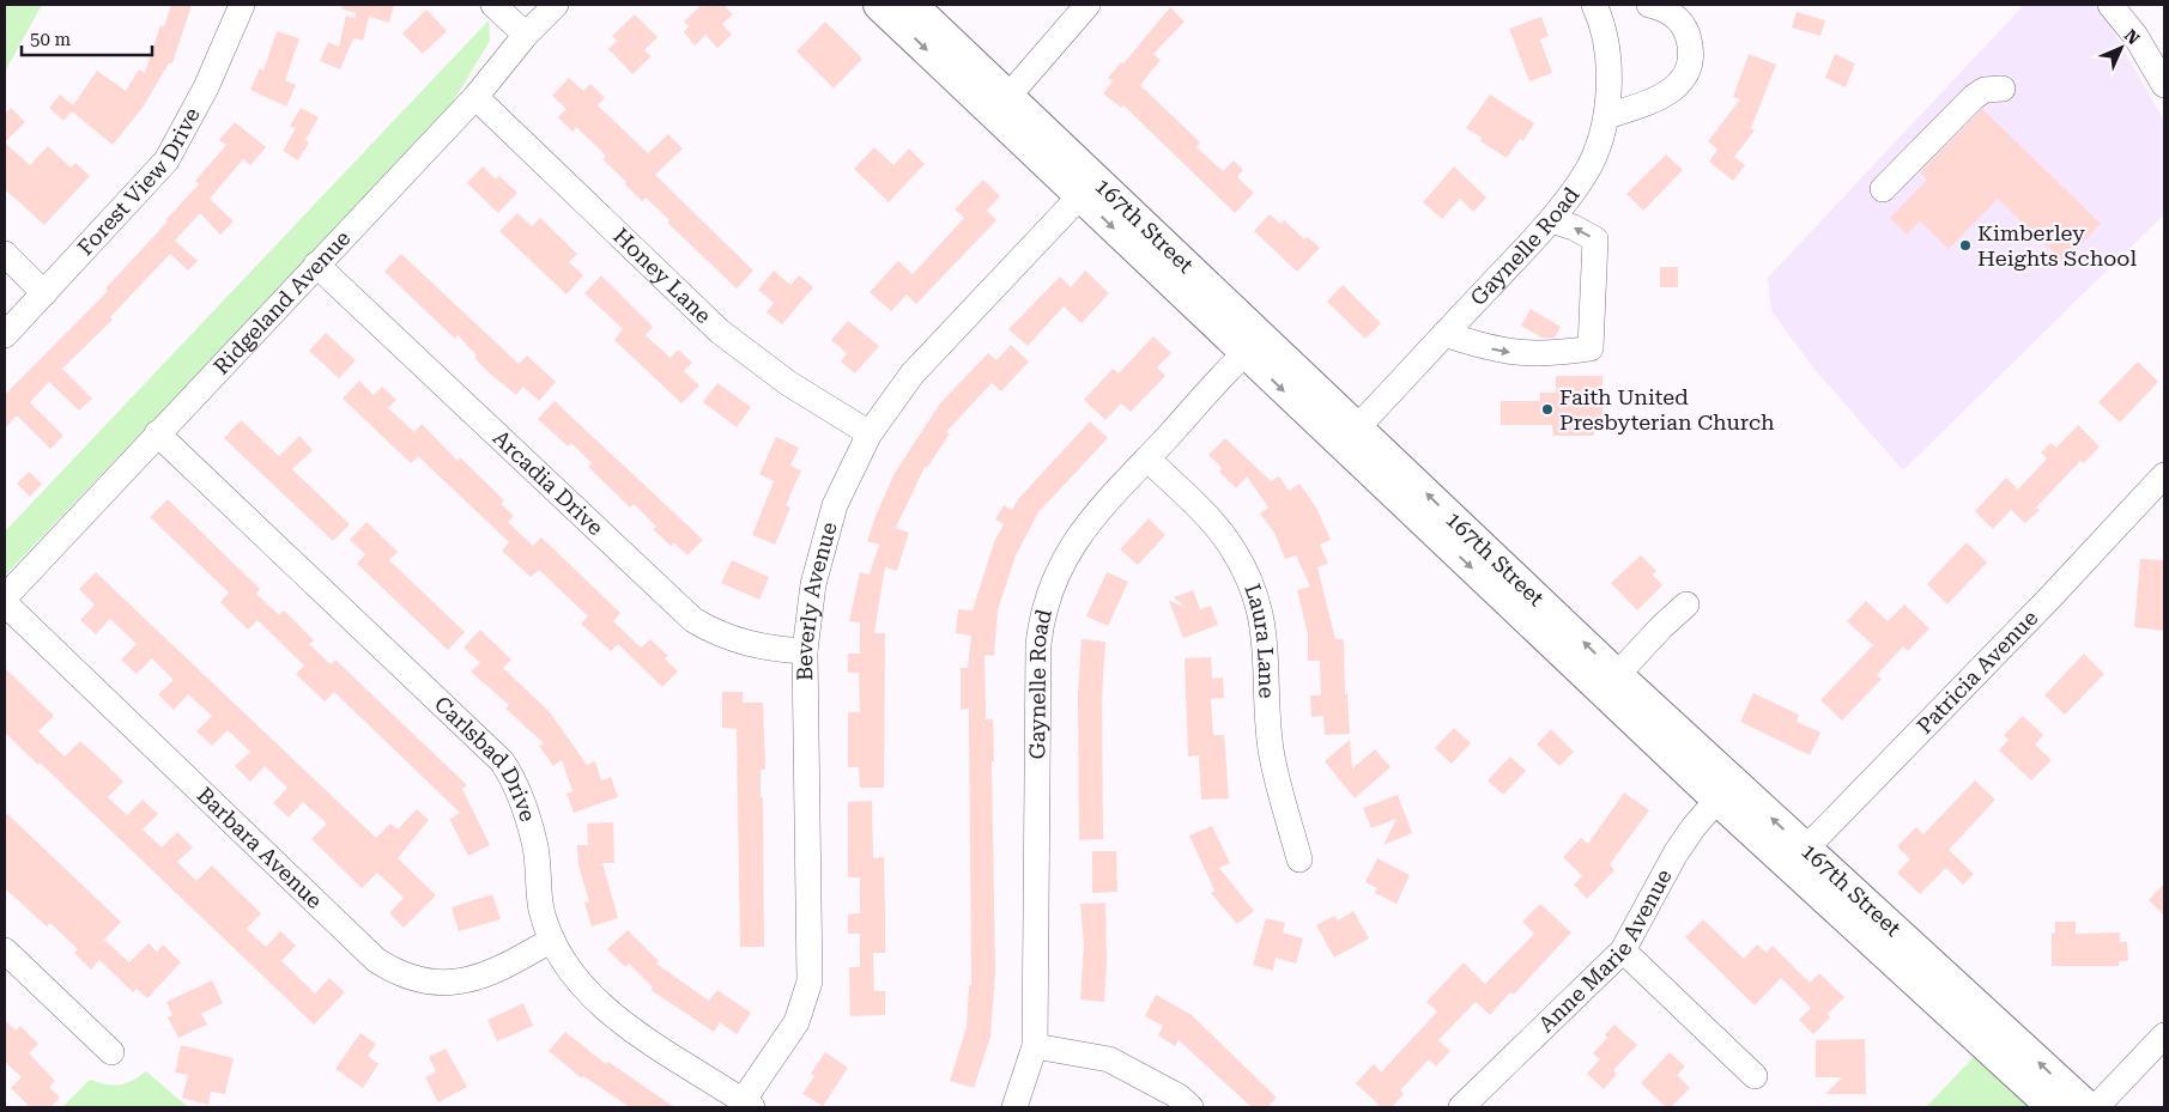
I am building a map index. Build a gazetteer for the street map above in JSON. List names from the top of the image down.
{
  "streets": {
    "main road": ["167th Street"],
    "street": [
      "Forest View Drive",
      "Gaynelle Road",
      "Honey Lane",
      "Ridgeland Avenue",
      "Arcadia Drive",
      "Beverly Avenue",
      "Laura Lane",
      "Patricia Avenue",
      "Carlsbad Drive",
      "Barbara Avenue",
      "Anne Marie Avenue"
    ]
  },
  "crossings": [
    ["167th Street", "Gaynelle Road"],
    ["167th Street", "Beverly Avenue"],
    ["167th Street", "Patricia Avenue"],
    ["167th Street", "Anne Marie Avenue"],
    ["Gaynelle Road", "Laura Lane"],
    ["Honey Lane", "Ridgeland Avenue"],
    ["Honey Lane", "Beverly Avenue"],
    ["Ridgeland Avenue", "Arcadia Drive"],
    ["Ridgeland Avenue", "Carlsbad Drive"],
    ["Arcadia Drive", "Beverly Avenue"],
    ["Beverly Avenue", "Carlsbad Drive"],
    ["Carlsbad Drive", "Barbara Avenue"]
  ],
  "places": ["Kimberley Heights School", "Faith United Presbyterian Church"],
  "scale_bar": "50 m",
  "north": "top right"
}
